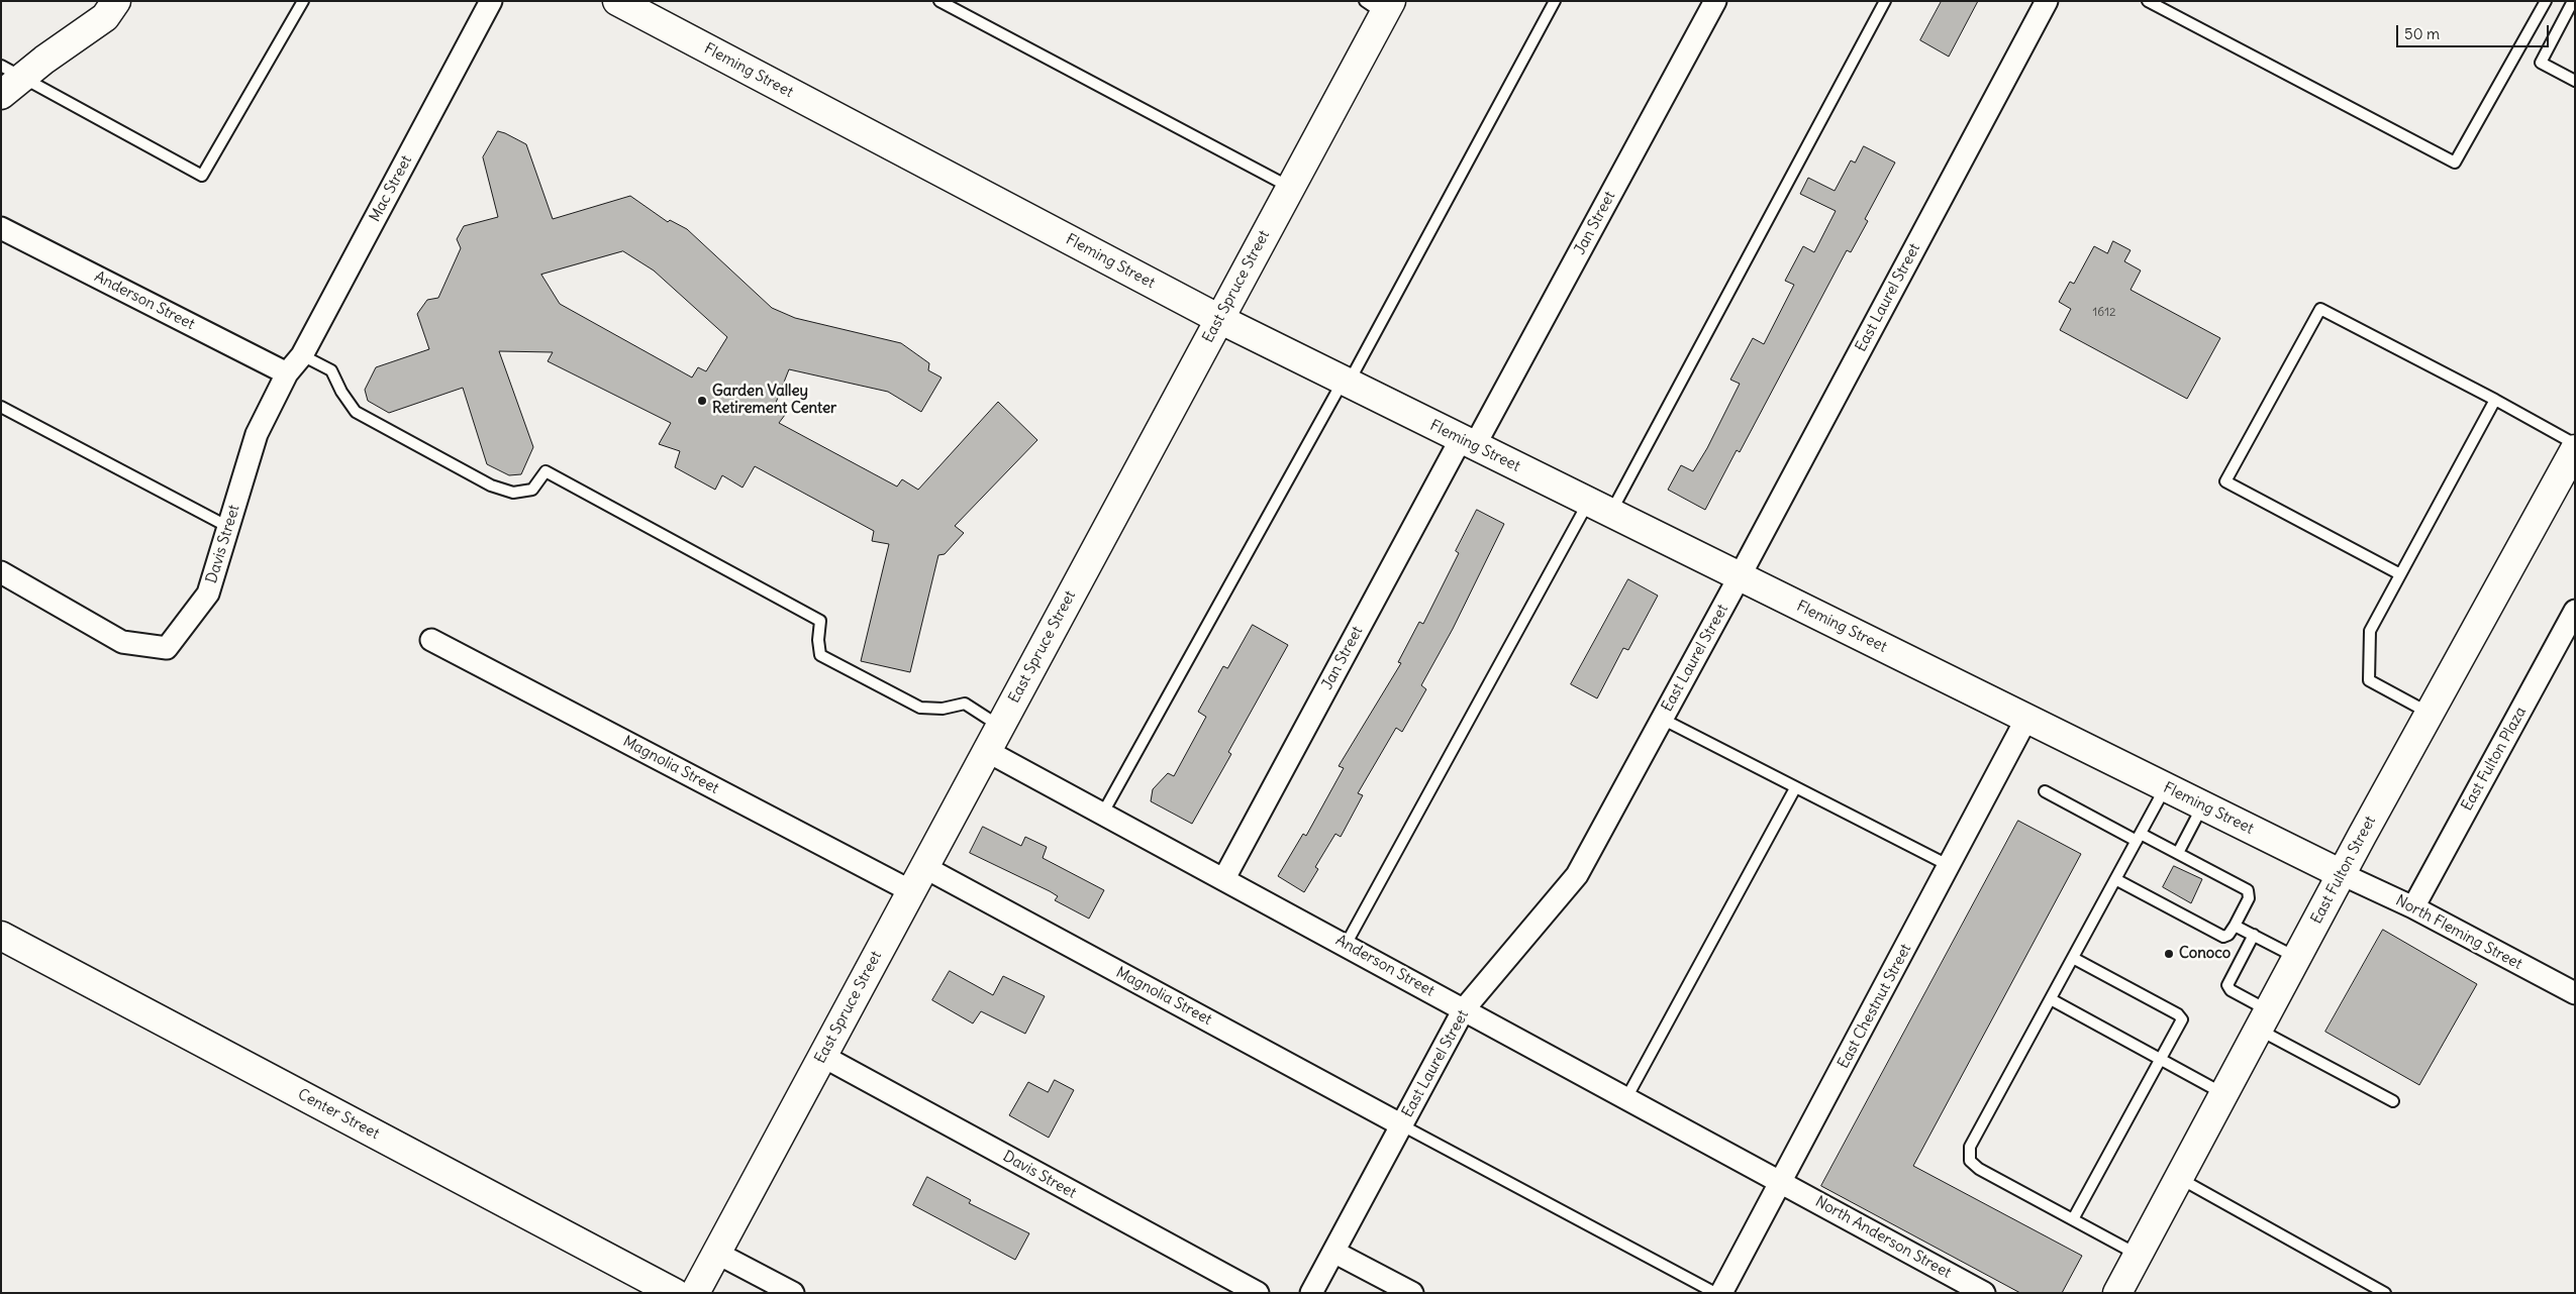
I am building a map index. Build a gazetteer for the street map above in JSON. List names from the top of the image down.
{
  "streets": {
    "street": [
      "Fleming Street",
      "Mac Street",
      "Jan Street",
      "East Spruce Street",
      "East Laurel Street",
      "Anderson Street",
      "Davis Street",
      "East Fulton Plaza",
      "Magnolia Street",
      "East Fulton Street",
      "North Fleming Street",
      "East Chestnut Street",
      "Center Street",
      "North Anderson Street"
    ]
  },
  "crossings": [
    ["Fleming Street", "Jan Street"],
    ["Fleming Street", "East Spruce Street"],
    ["Fleming Street", "East Laurel Street"],
    ["Fleming Street", "East Fulton Street"],
    ["Fleming Street", "North Fleming Street"],
    ["Fleming Street", "East Chestnut Street"],
    ["Mac Street", "Anderson Street"],
    ["Mac Street", "Davis Street"],
    ["Jan Street", "Anderson Street"],
    ["East Spruce Street", "Anderson Street"],
    ["East Spruce Street", "Davis Street"],
    ["East Spruce Street", "Magnolia Street"],
    ["East Laurel Street", "Anderson Street"],
    ["East Laurel Street", "Magnolia Street"],
    ["Anderson Street", "Davis Street"],
    ["Anderson Street", "East Chestnut Street"],
    ["Anderson Street", "North Anderson Street"],
    ["East Fulton Plaza", "North Fleming Street"],
    ["East Fulton Street", "North Fleming Street"],
    ["East Chestnut Street", "North Anderson Street"]
  ],
  "places": ["Garden Valley Retirement Center", "Conoco"],
  "house_numbers": ["1612"],
  "scale_bar": "50 m"
}
